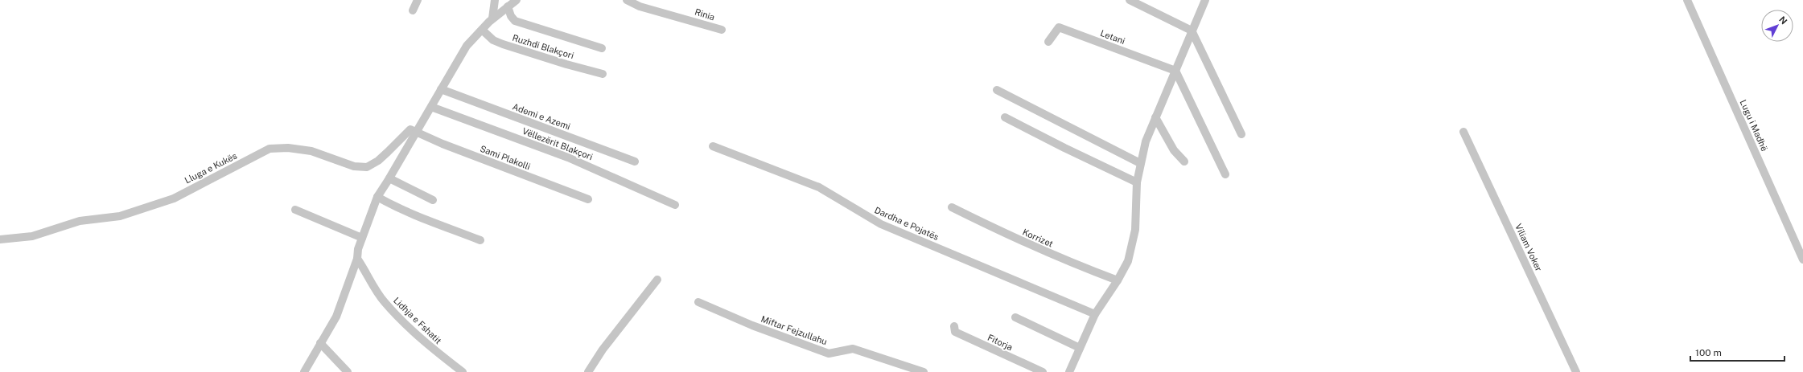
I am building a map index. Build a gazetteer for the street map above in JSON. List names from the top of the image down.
{
  "streets": {
    "street": [
      "Rinia",
      "Letani",
      "Ruzhdi Blakçori",
      "Ademi e Azemi",
      "Lugu i Madhë",
      "Vëllezërit Blakçori",
      "Sami Plakolli",
      "Lluga e Kukës",
      "Dardha e Pojatës",
      "Korrizet",
      "Viliam Voker",
      "Lidhja e Fshatit",
      "Miftar Fejzullahu",
      "Fitorja"
    ]
  },
  "crossings": [
    ["Sami Plakolli", "Lluga e Kukës"]
  ],
  "scale_bar": "100 m",
  "north": "top right"
}
